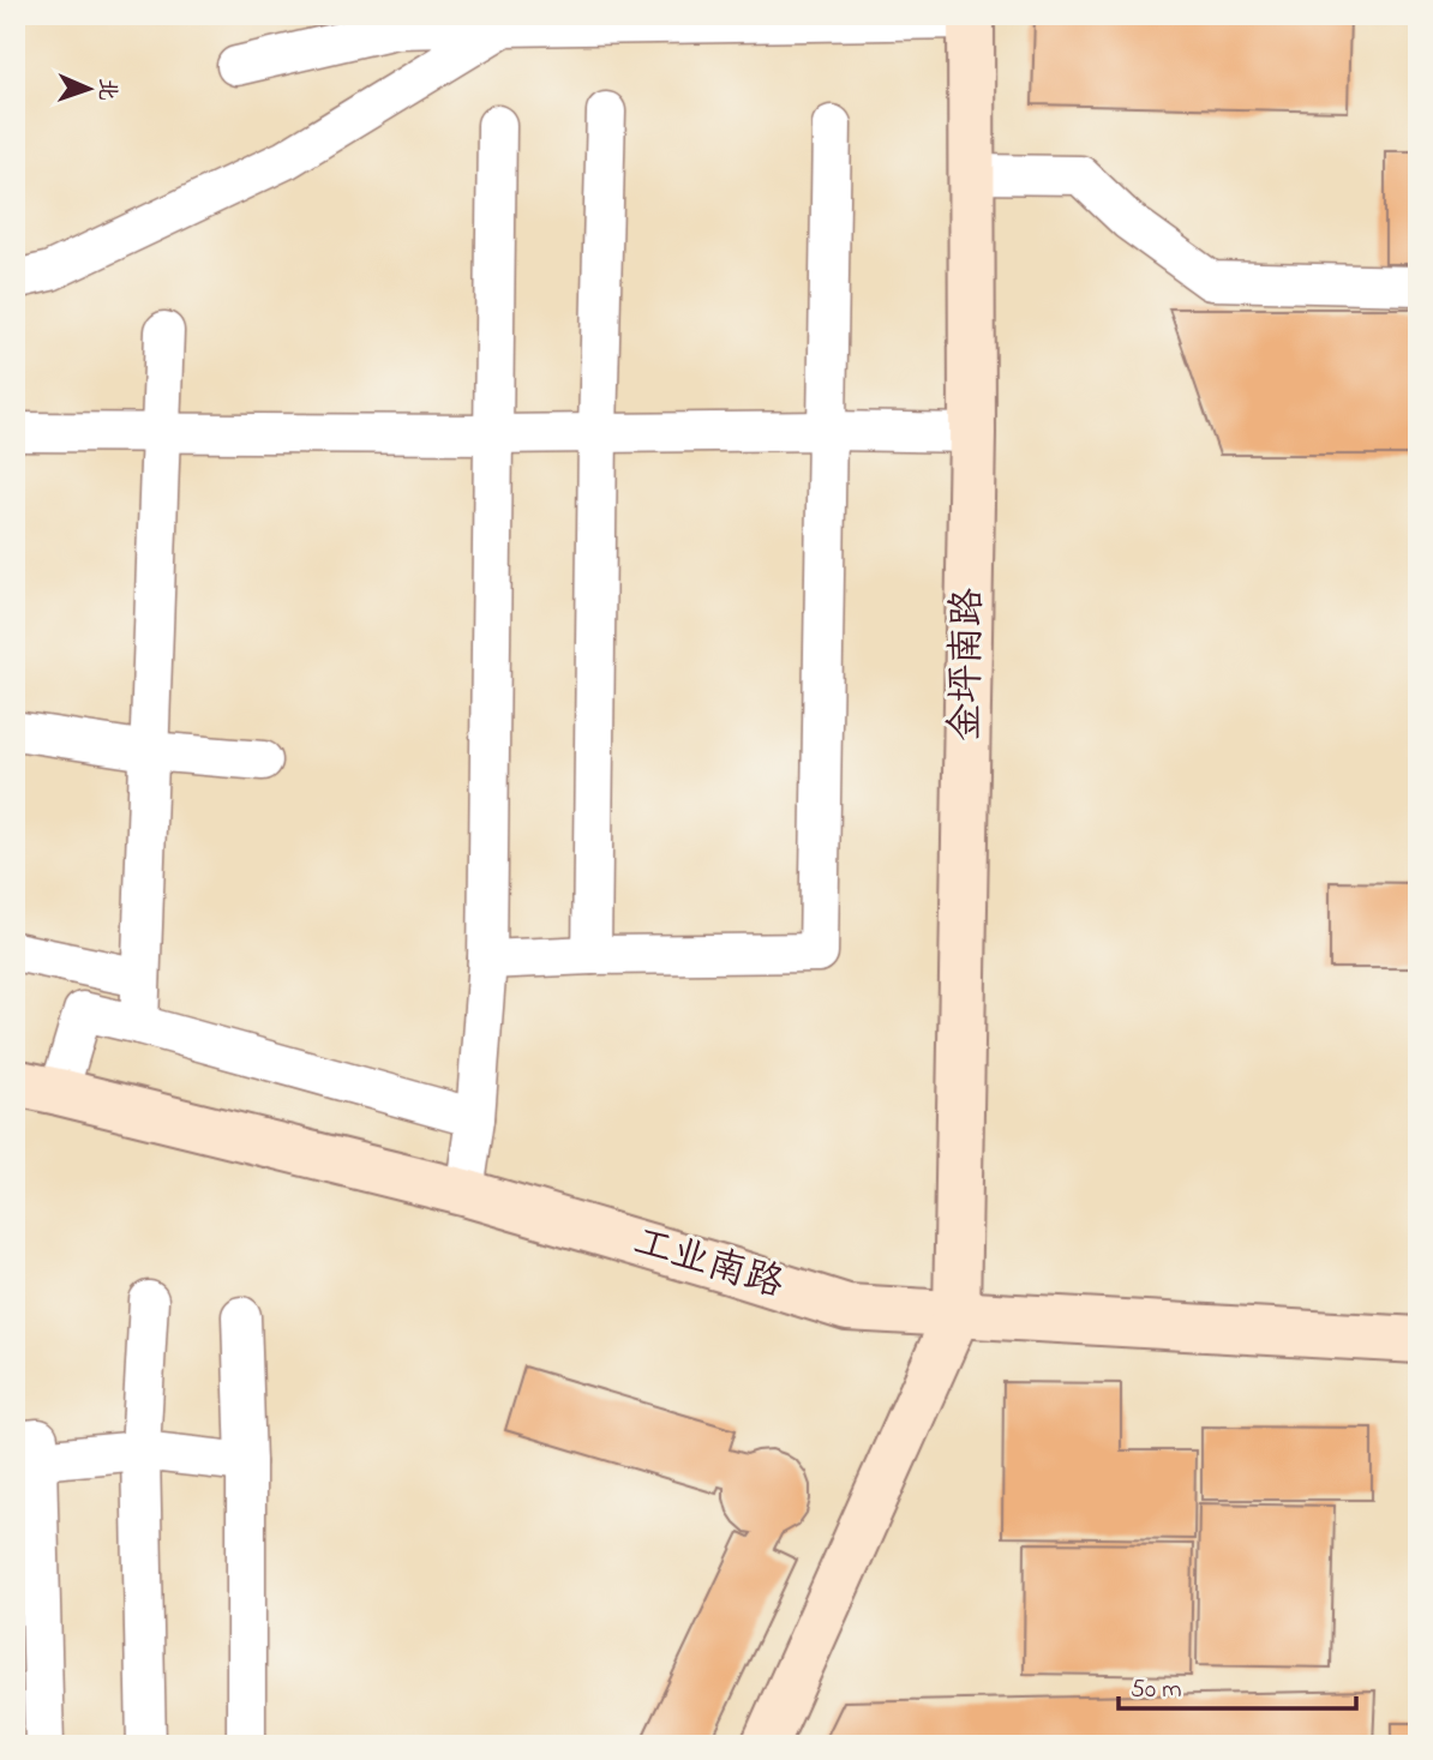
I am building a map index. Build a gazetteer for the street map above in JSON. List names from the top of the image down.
{
  "streets": {
    "street": ["金坪南路", "工业南路"]
  },
  "crossings": [
    ["金坪南路", "工业南路"]
  ],
  "scale_bar": "50 m",
  "north": "right"
}
